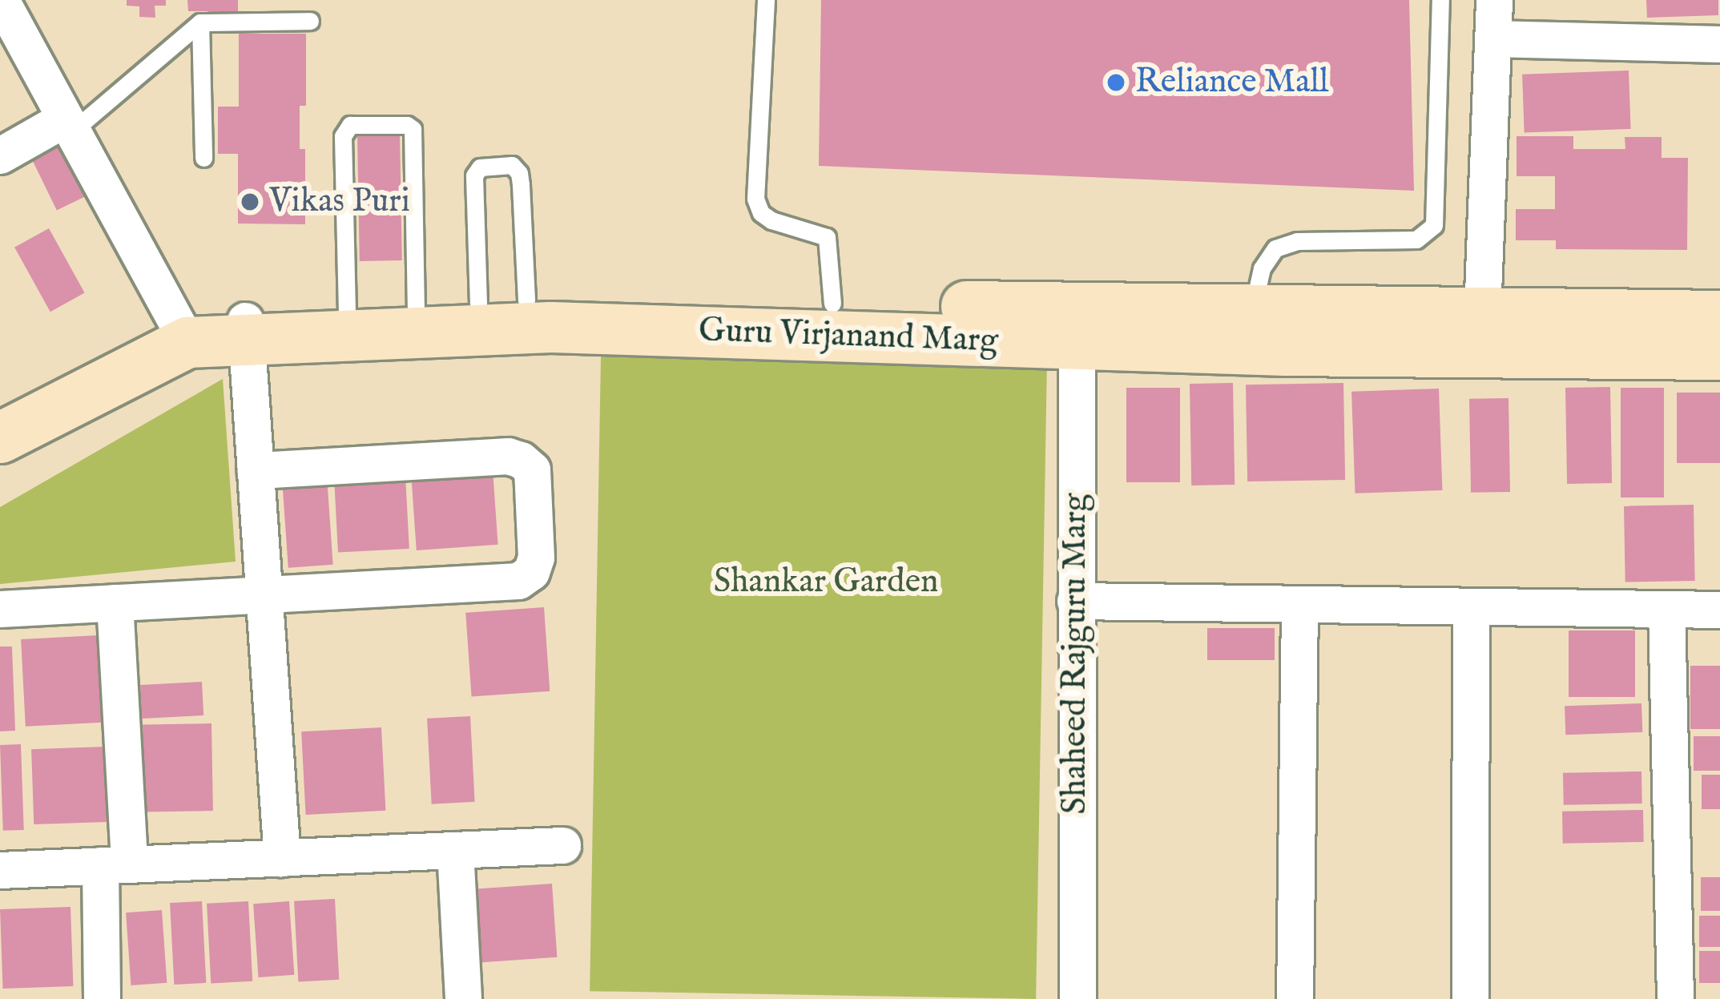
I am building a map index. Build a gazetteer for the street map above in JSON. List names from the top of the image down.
{
  "streets": {
    "street": ["Guru Virjanand Marg", "Shaheed Rajguru Marg"]
  },
  "crossings": [
    ["Guru Virjanand Marg", "Shaheed Rajguru Marg"]
  ],
  "parks": ["Shankar Garden"],
  "places": ["Reliance Mall", "Vikas Puri"]
}
